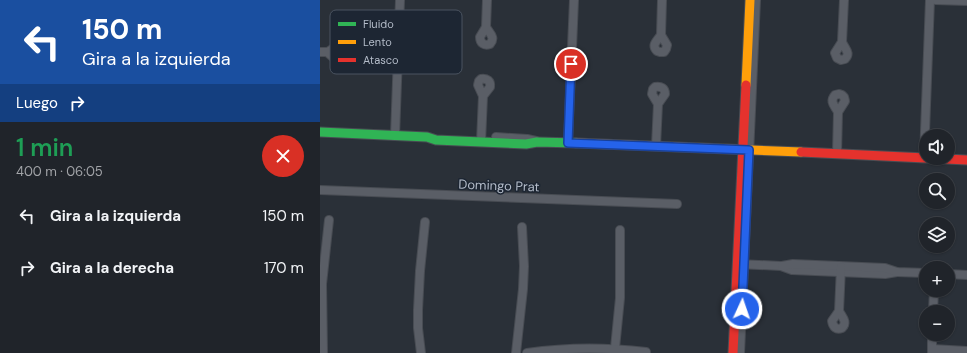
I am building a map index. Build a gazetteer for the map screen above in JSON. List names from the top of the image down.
{
  "streets": {
    "street": ["Domingo Prat"]
  },
  "legend": ["Fluido", "Lento", "Atasco"],
  "page": {
    "turn": ["150 m", "Gira a la izquierda"],
    "then": "Luego",
    "heading": ["1 min", "400 m · 06:05"],
    "map_buttons": ["+", "−"],
    "list": [
      {
        "name": "Gira a la izquierda",
        "value": "150 m"
      },
      {
        "name": "Gira a la derecha",
        "value": "170 m"
      }
    ]
  }
}
